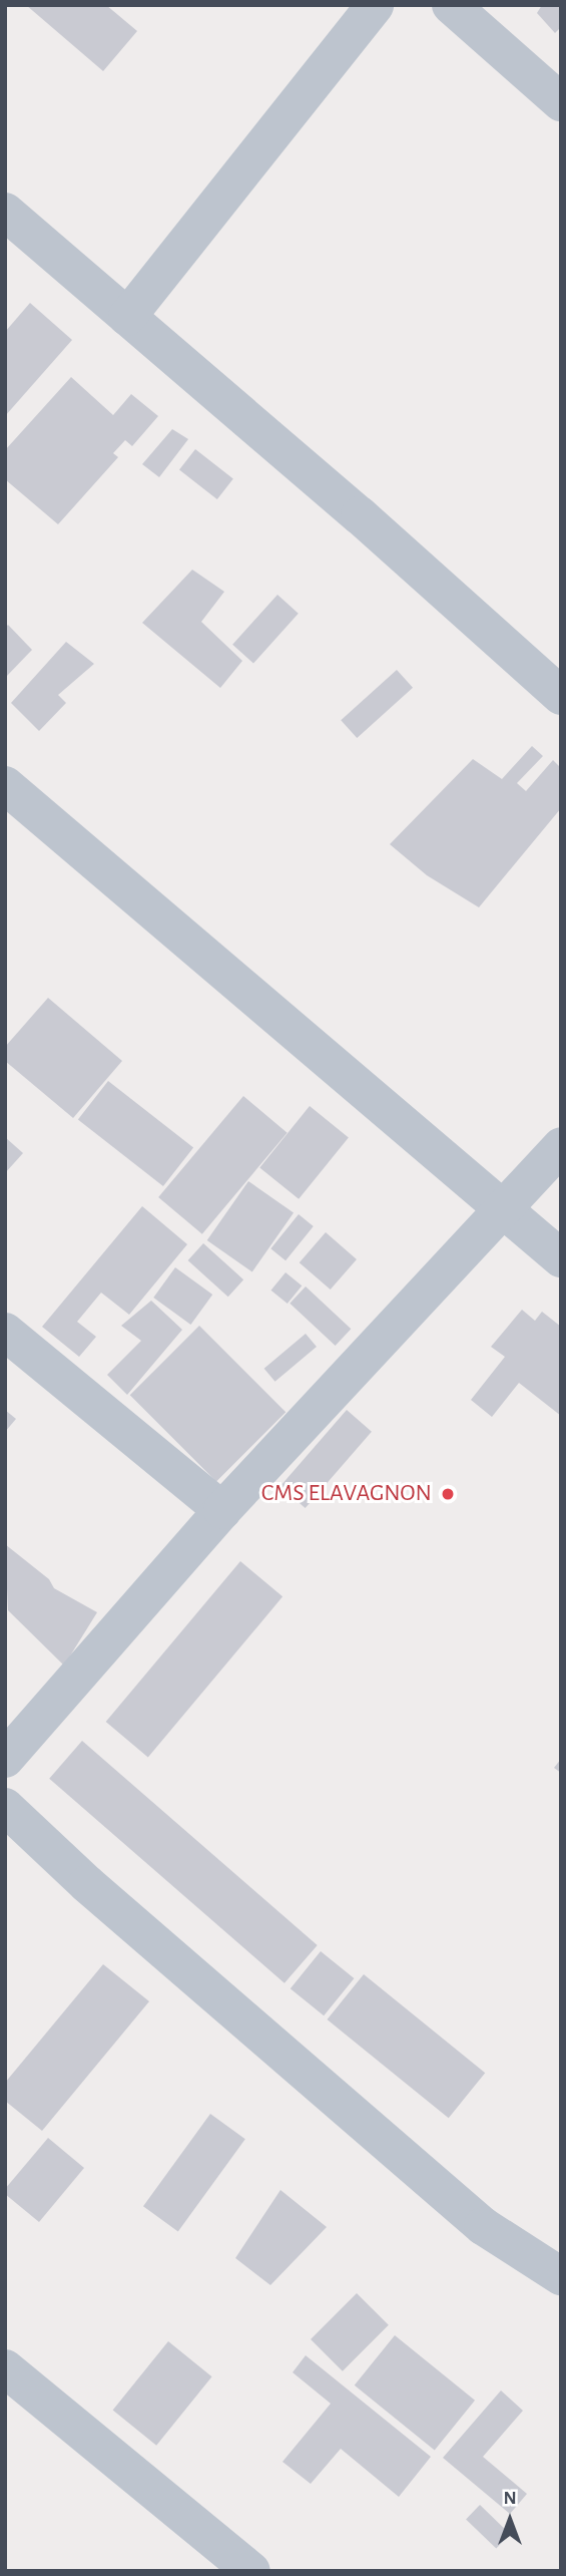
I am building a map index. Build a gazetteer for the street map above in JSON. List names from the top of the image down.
{
  "places": ["CMS ELAVAGNON"],
  "north": "top"
}
